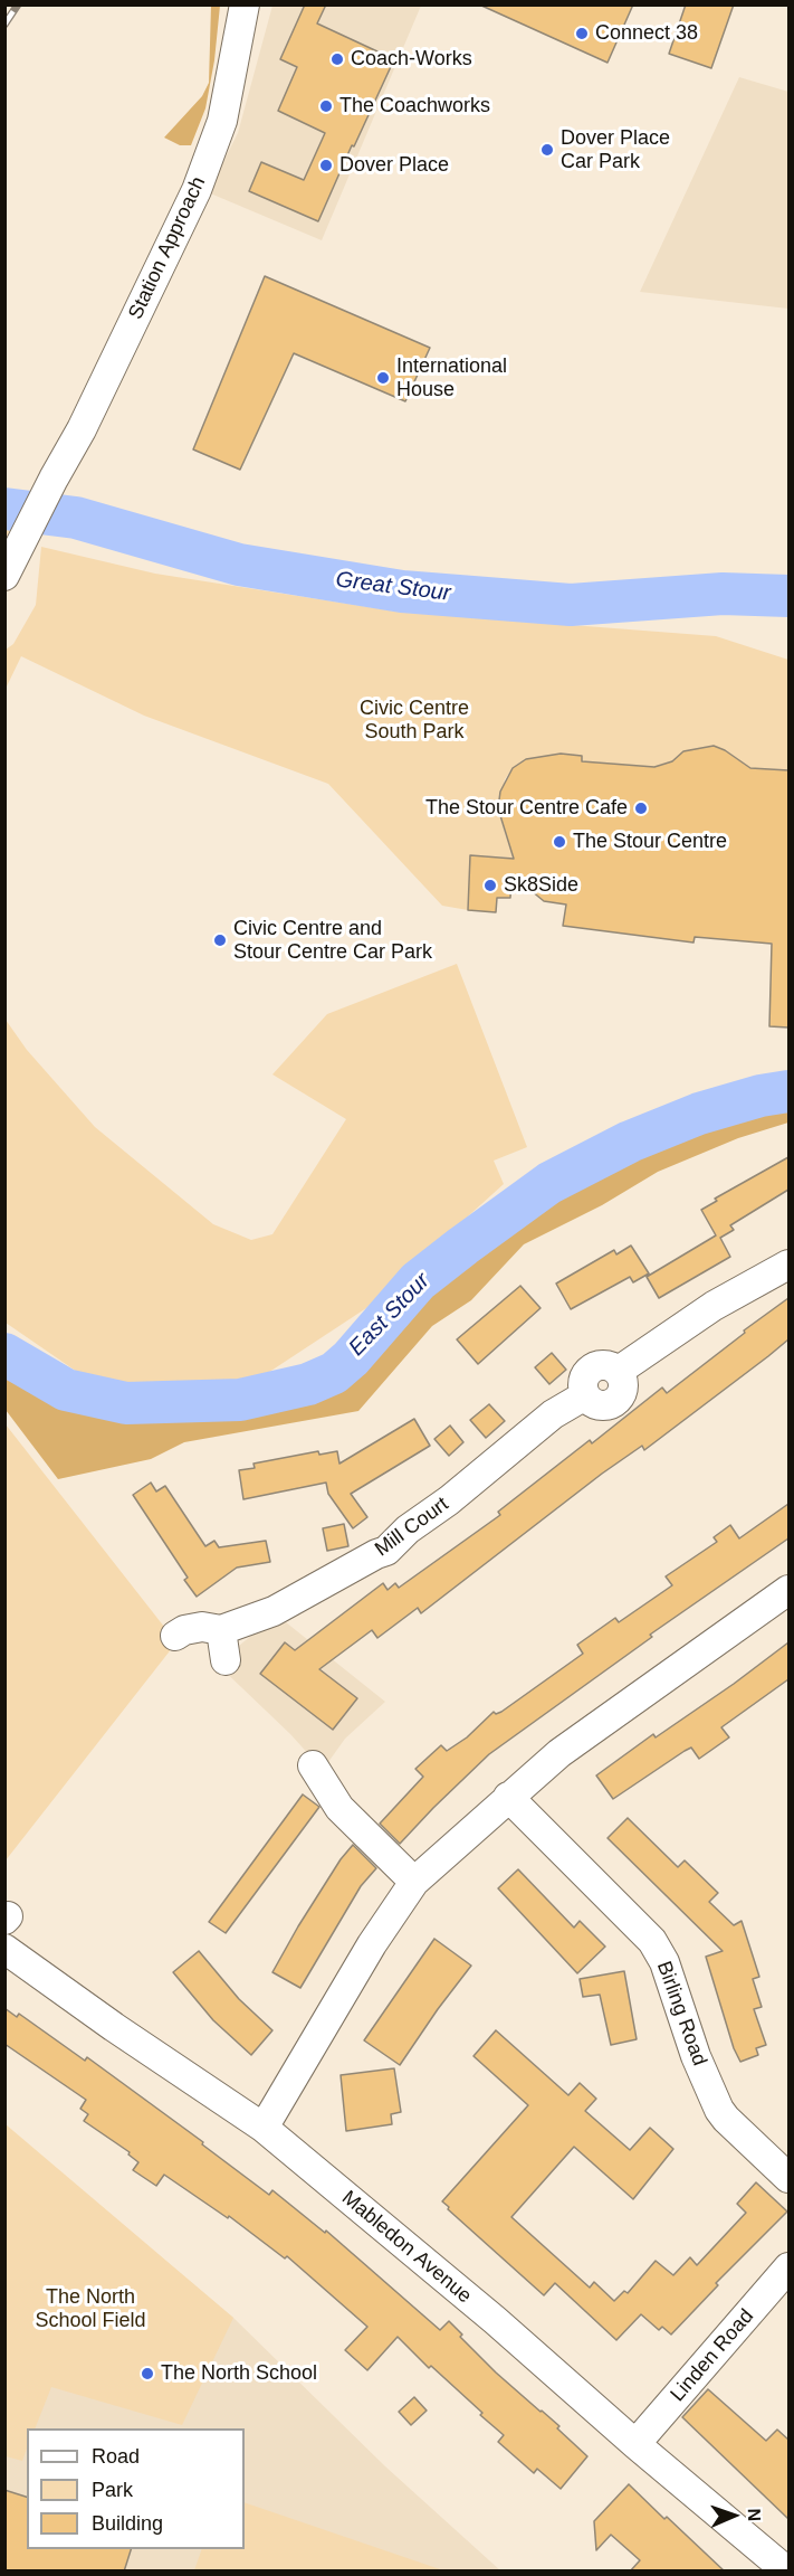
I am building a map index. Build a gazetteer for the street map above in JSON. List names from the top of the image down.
{
  "streets": {
    "street": [
      "Station Approach",
      "Mill Court",
      "Birling Road",
      "Mabledon Avenue",
      "Linden Road"
    ]
  },
  "crossings": [
    ["Mabledon Avenue", "Linden Road"]
  ],
  "water": ["Great Stour", "East Stour"],
  "parks": ["Civic Centre South Park", "The North School Field"],
  "places": [
    "Connect 38",
    "Coach-Works",
    "The Coachworks",
    "Dover Place Car Park",
    "Dover Place",
    "International House",
    "The Stour Centre Cafe",
    "The Stour Centre",
    "Sk8Side",
    "Civic Centre and Stour Centre Car Park",
    "The North School"
  ],
  "legend": ["Road", "Park", "Building"],
  "north": "right"
}
